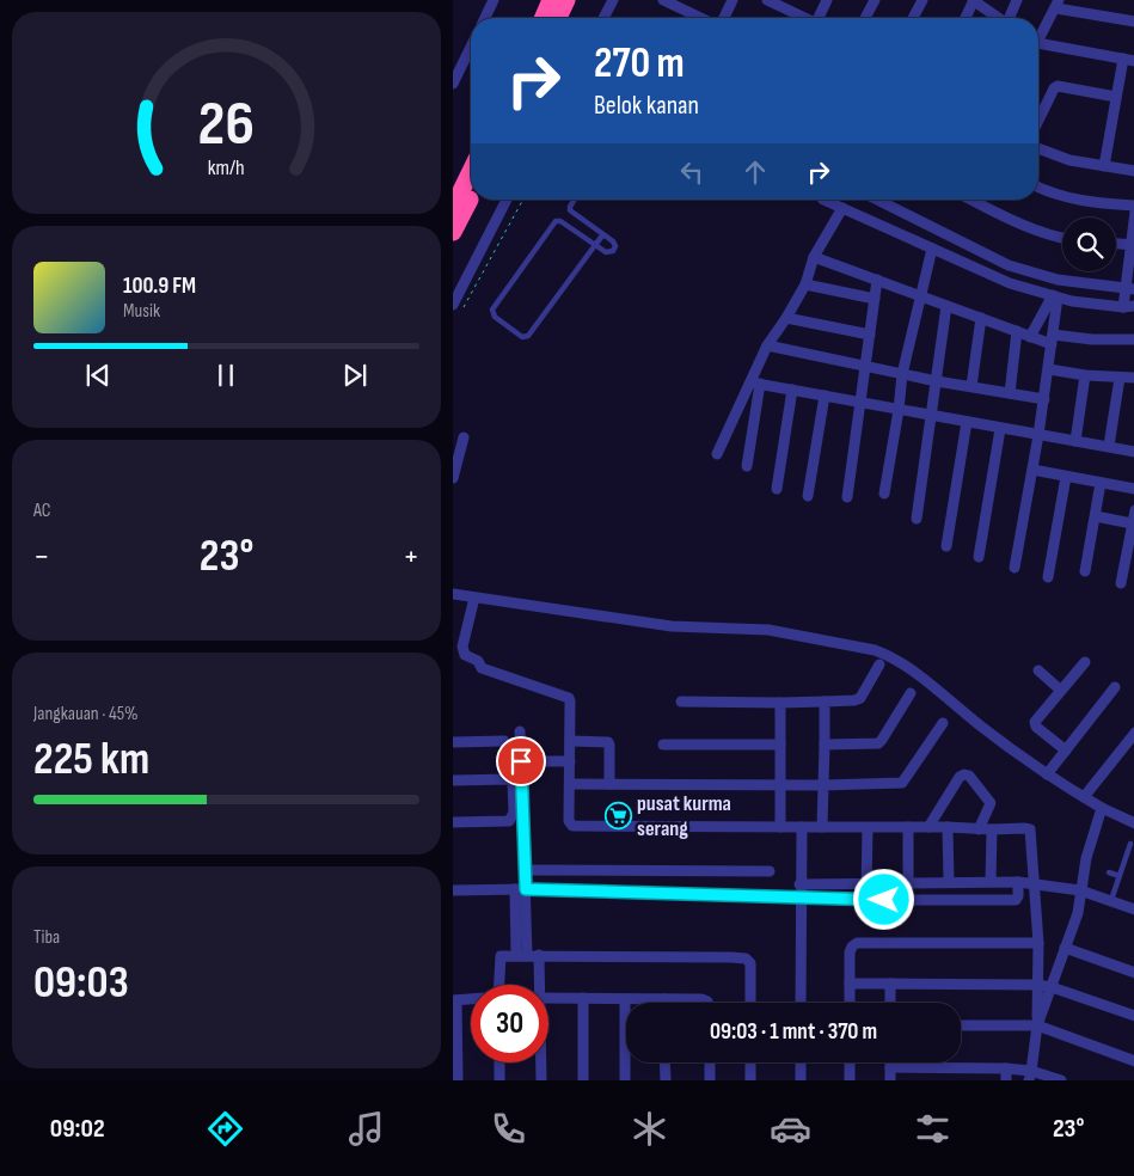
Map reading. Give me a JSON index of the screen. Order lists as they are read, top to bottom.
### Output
{
  "places": {
    "supermarket": ["pusat kurma serang"]
  },
  "page": {
    "turn": ["270 m", "Belok kanan"],
    "song": ["100.9 FM", "Musik"],
    "tile": [
      "AC",
      ["Jangkauan · 45%", "225 km"],
      ["Tiba", "09:03"]
    ],
    "heat": ["−", "23°", "+"],
    "limit": "30",
    "trip": "09:03 · 1 mnt · 370 m",
    "tabs": ["09:02", "23°"],
    "gauge": ["26", "km/h"]
  }
}
